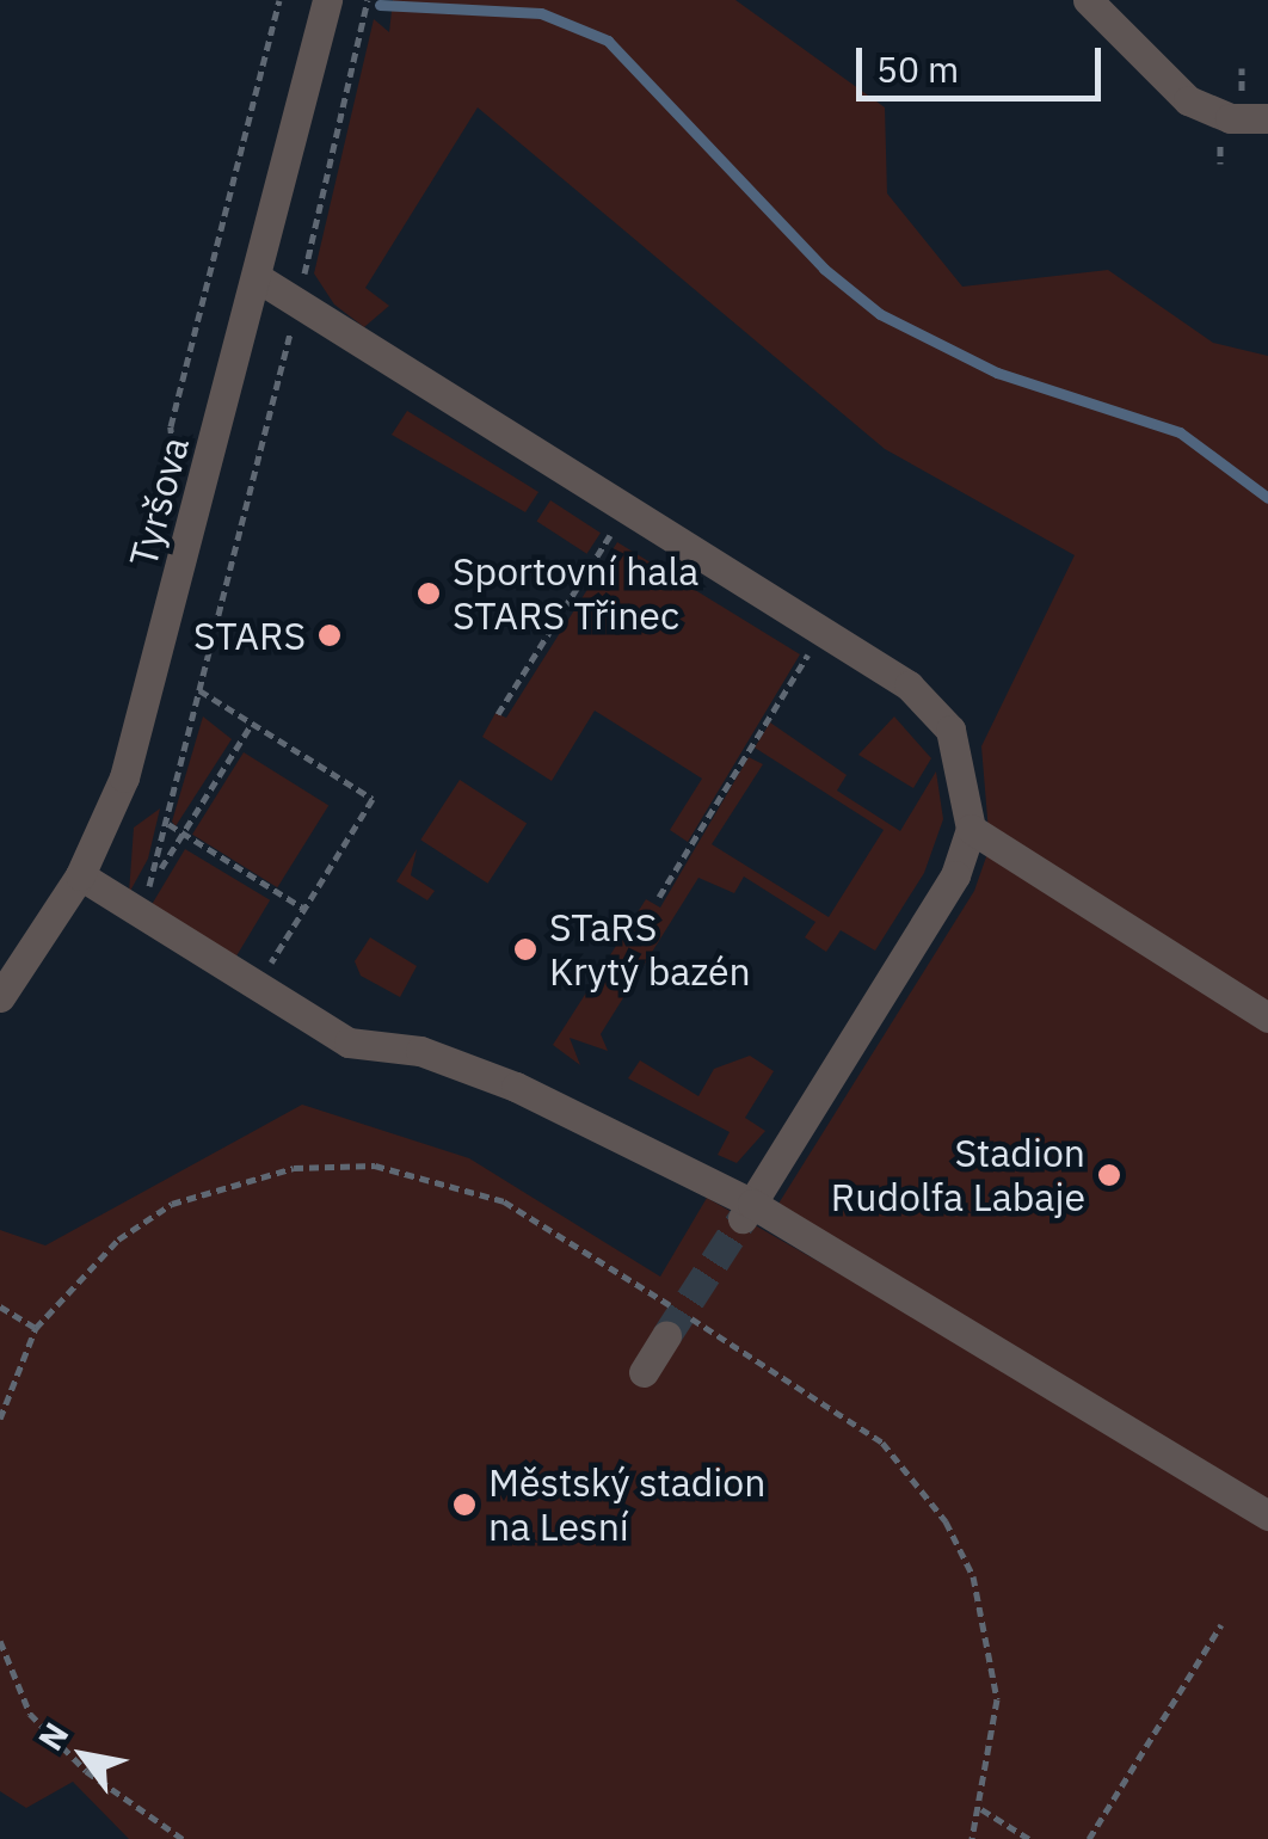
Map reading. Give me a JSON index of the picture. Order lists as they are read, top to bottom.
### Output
{
  "streets": {
    "street": ["Tyršova"]
  },
  "places": [
    "Sportovní hala STARS Třinec",
    "STARS",
    "STaRS Krytý bazén",
    "Stadion Rudolfa Labaje",
    "Městský stadion na Lesní"
  ],
  "scale_bar": "50 m",
  "north": "top left"
}
